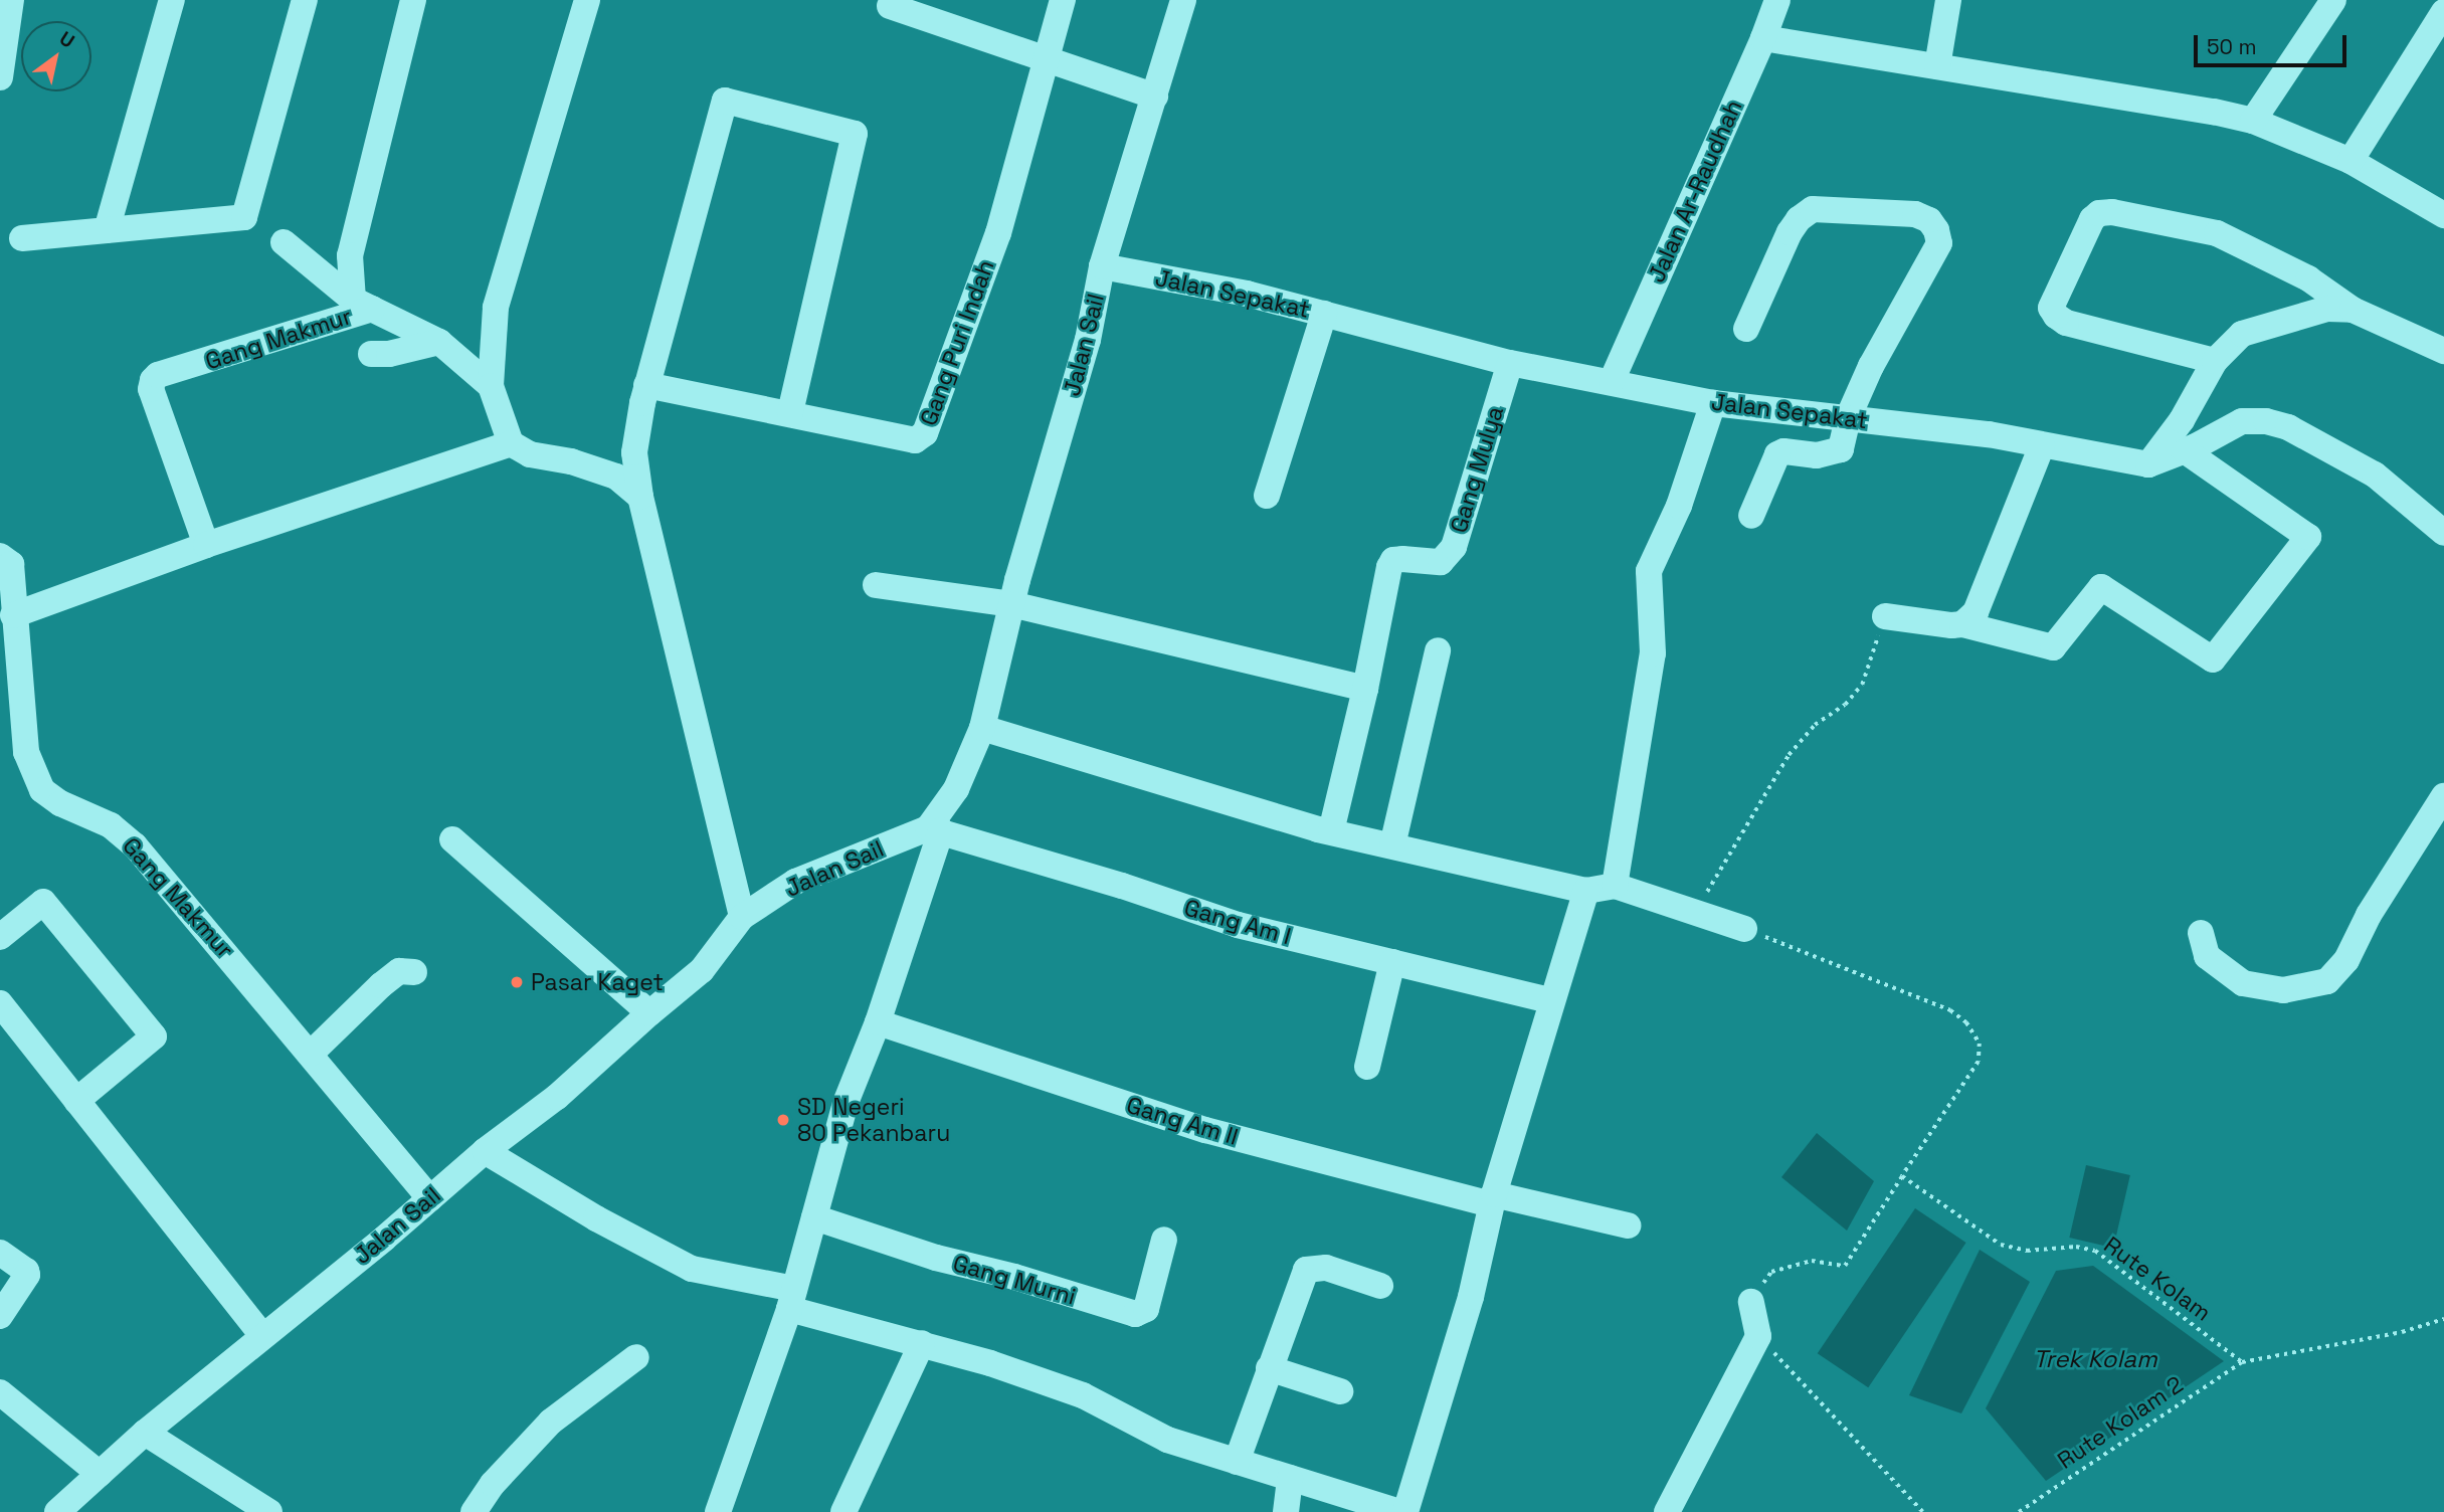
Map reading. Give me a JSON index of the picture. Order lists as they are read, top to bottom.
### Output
{
  "streets": {
    "street": [
      "Jalan Ar-Raudhah",
      "Jalan Sepakat",
      "Gang Makmur",
      "Gang Puri Indah",
      "Jalan Sail",
      "Gang Mulya",
      "Gang Am I",
      "Gang Am II",
      "Gang Murni"
    ],
    "path": ["Rute Kolam", "Rute Kolam 2"]
  },
  "crossings": [
    ["Jalan Ar-Raudhah", "Jalan Sepakat"],
    ["Jalan Sepakat", "Jalan Sail"],
    ["Jalan Sepakat", "Gang Mulya"],
    ["Gang Makmur", "Jalan Sail"],
    ["Jalan Sail", "Gang Am I"],
    ["Rute Kolam", "Rute Kolam 2"]
  ],
  "water": ["Trek Kolam"],
  "places": ["Pasar Kaget", "SD Negeri 80 Pekanbaru"],
  "scale_bar": "50 m",
  "north": "top right"
}
